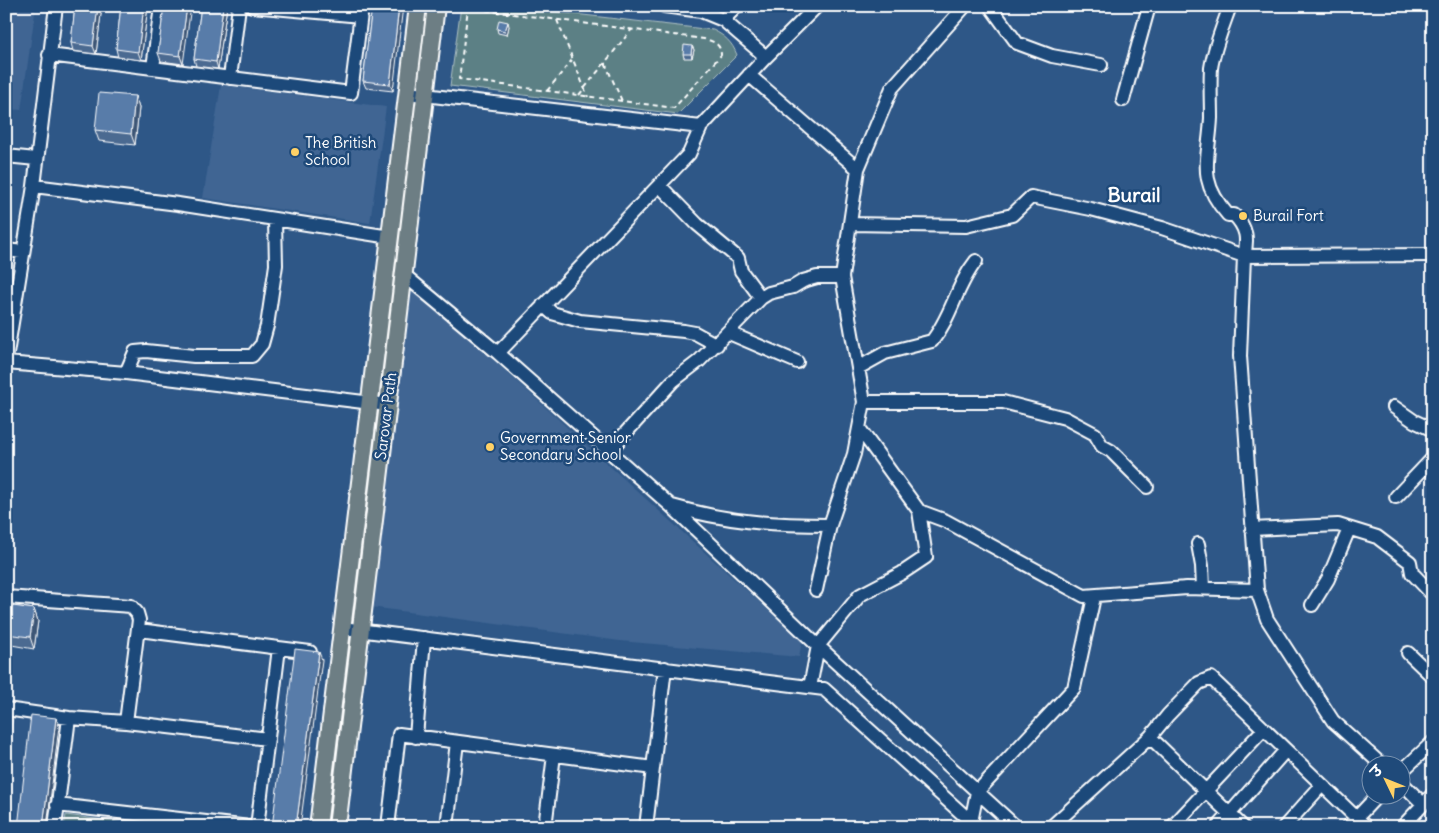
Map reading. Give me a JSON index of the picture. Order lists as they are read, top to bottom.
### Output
{
  "streets": {
    "main road": ["Sarovar Path"]
  },
  "districts": ["Burail"],
  "places": ["The British School", "Burail Fort", "Government Senior Secondary School"],
  "north": "top left"
}
